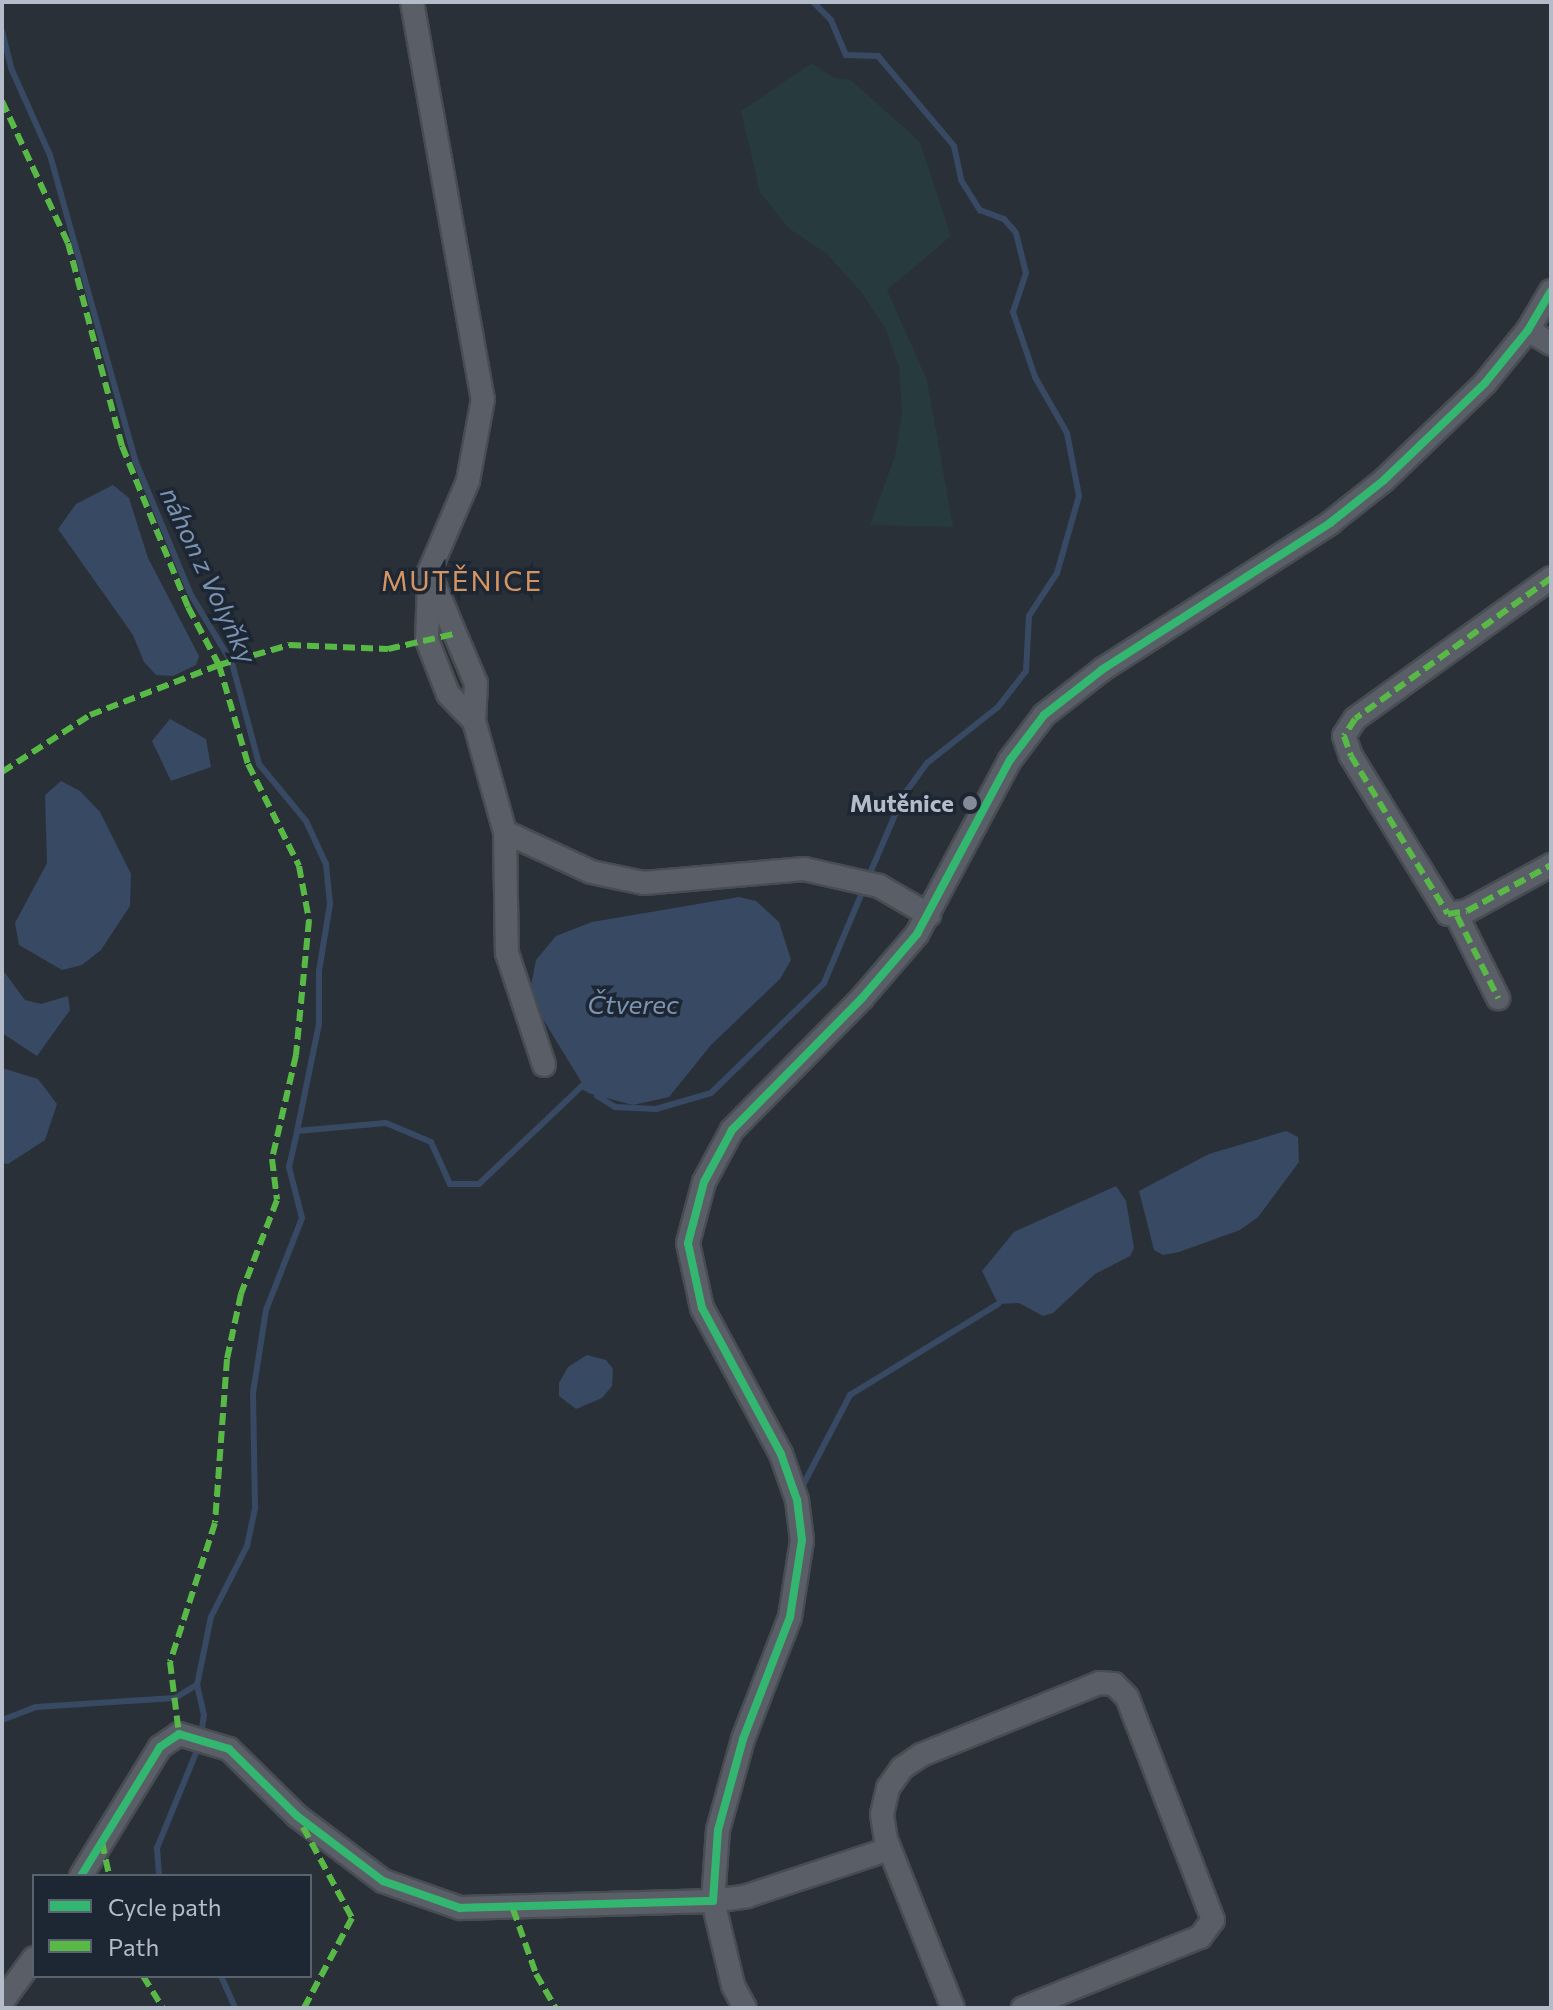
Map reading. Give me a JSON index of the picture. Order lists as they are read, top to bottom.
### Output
{
  "districts": ["MUTĚNICE"],
  "water": ["náhon z Volyňky", "Čtverec"],
  "places": ["Mutěnice"],
  "legend": ["Cycle path", "Path"]
}
